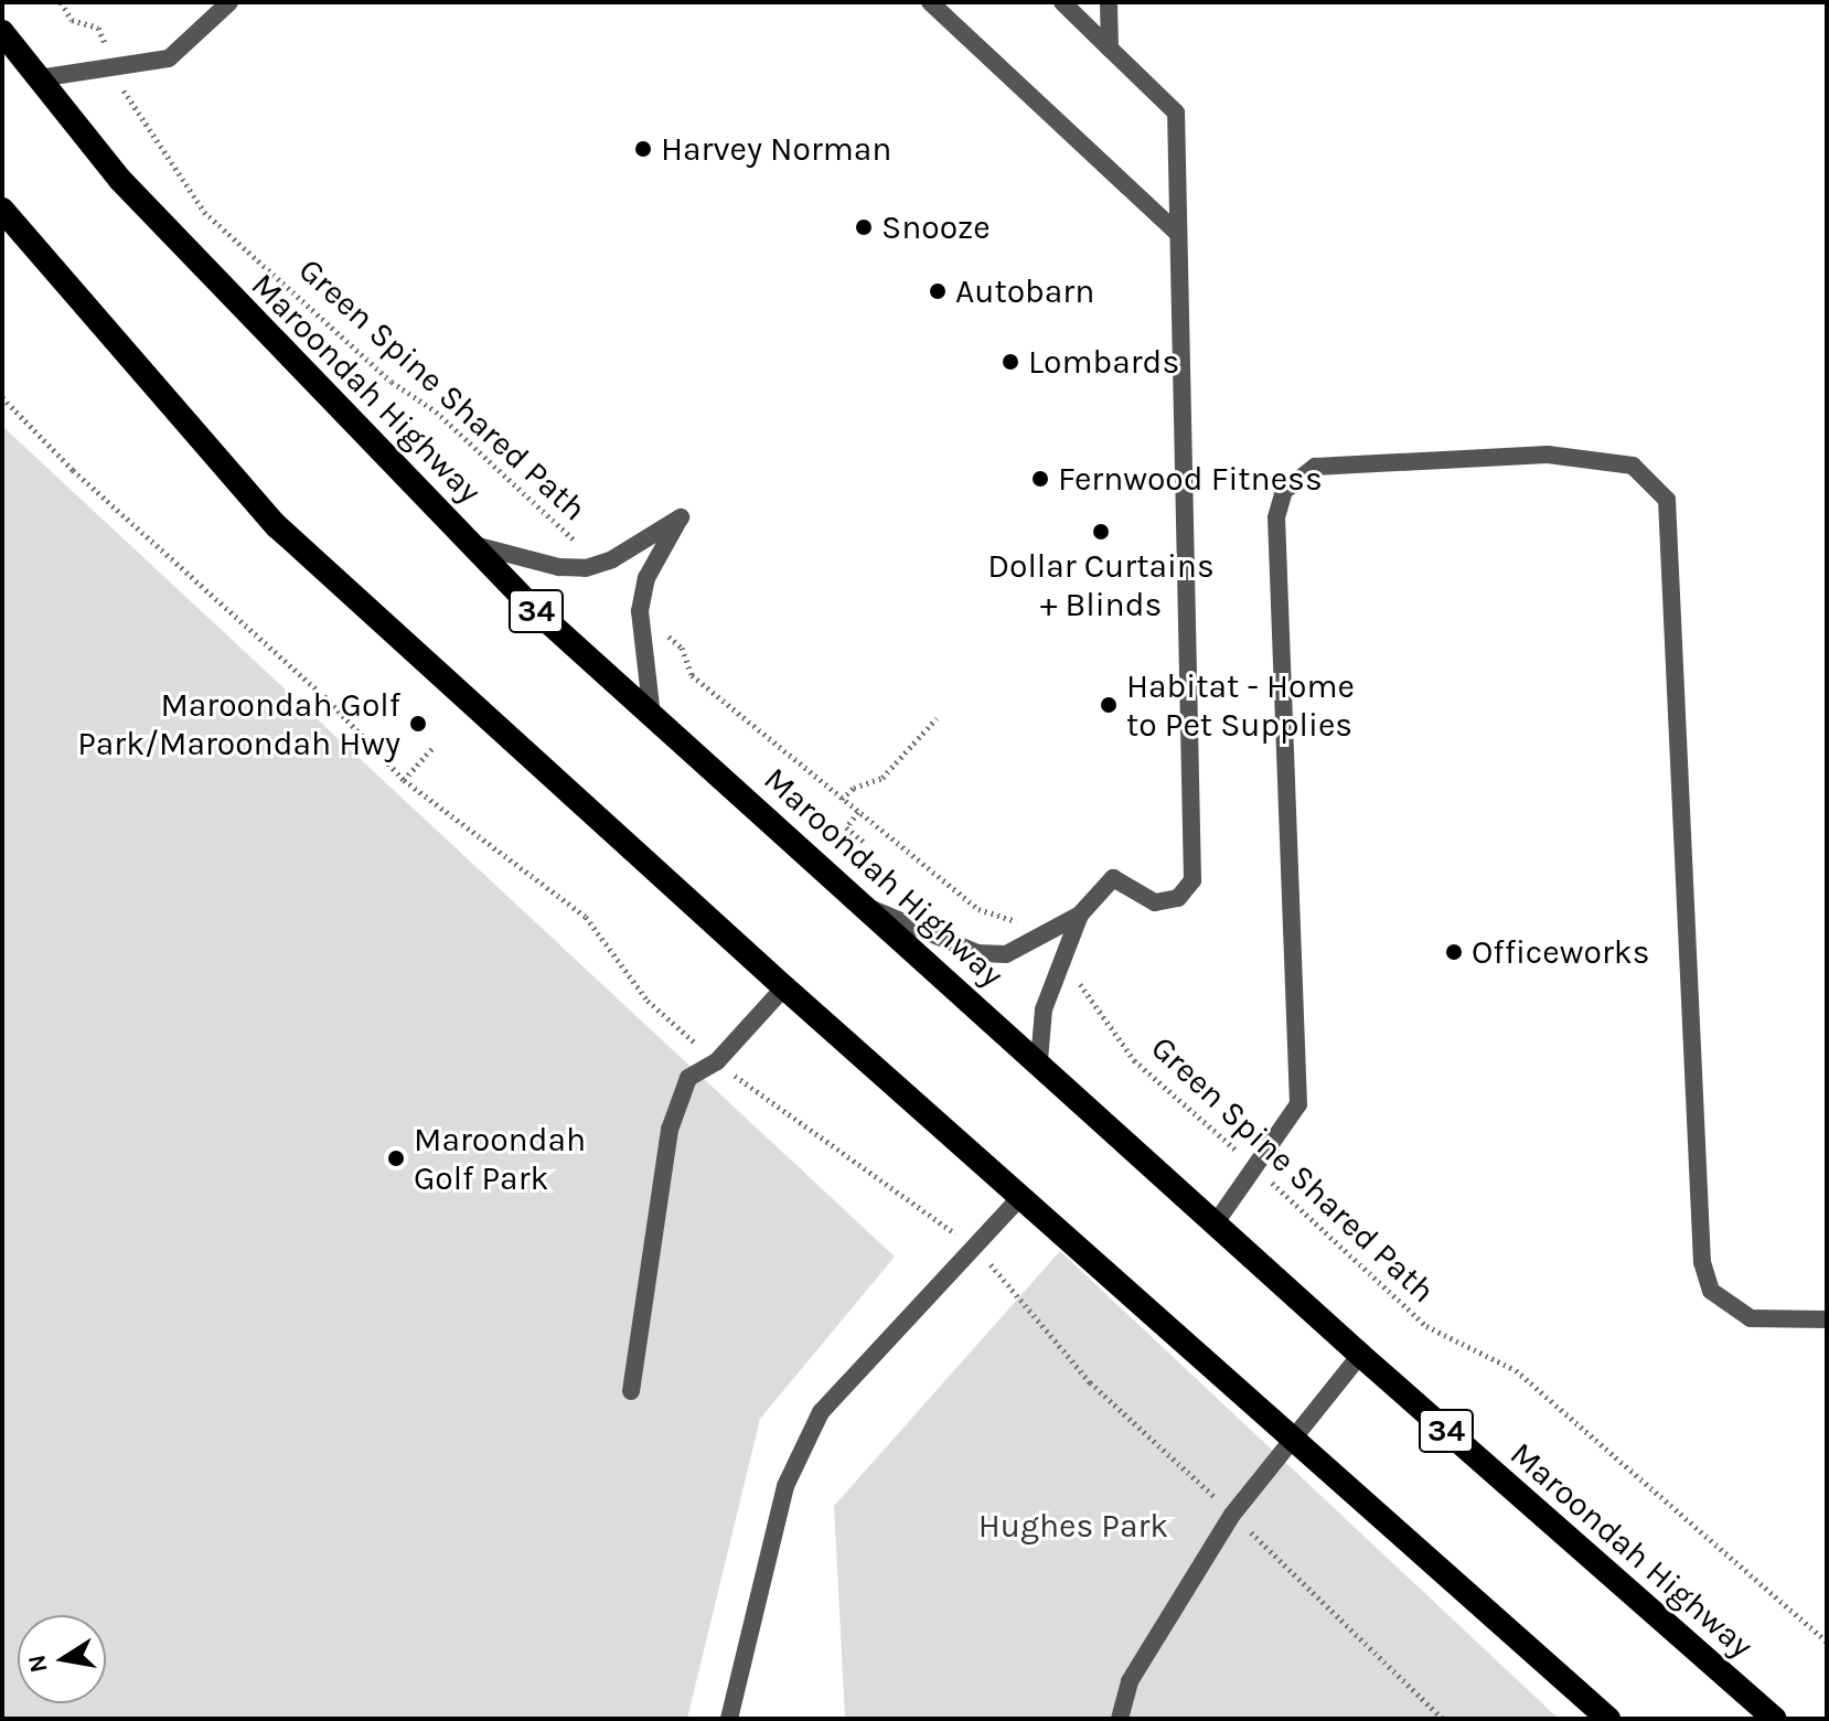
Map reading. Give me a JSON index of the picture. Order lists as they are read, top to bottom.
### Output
{
  "streets": {
    "highway": ["Maroondah Highway", "34"],
    "path": ["Green Spine Shared Path"]
  },
  "parks": ["Hughes Park"],
  "places": [
    "Harvey Norman",
    "Snooze",
    "Autobarn",
    "Lombards",
    "Fernwood Fitness",
    "Dollar Curtains + Blinds",
    "Habitat - Home to Pet Supplies",
    "Maroondah Golf Park/Maroondah Hwy",
    "Officeworks",
    "Maroondah Golf Park"
  ],
  "north": "left"
}
